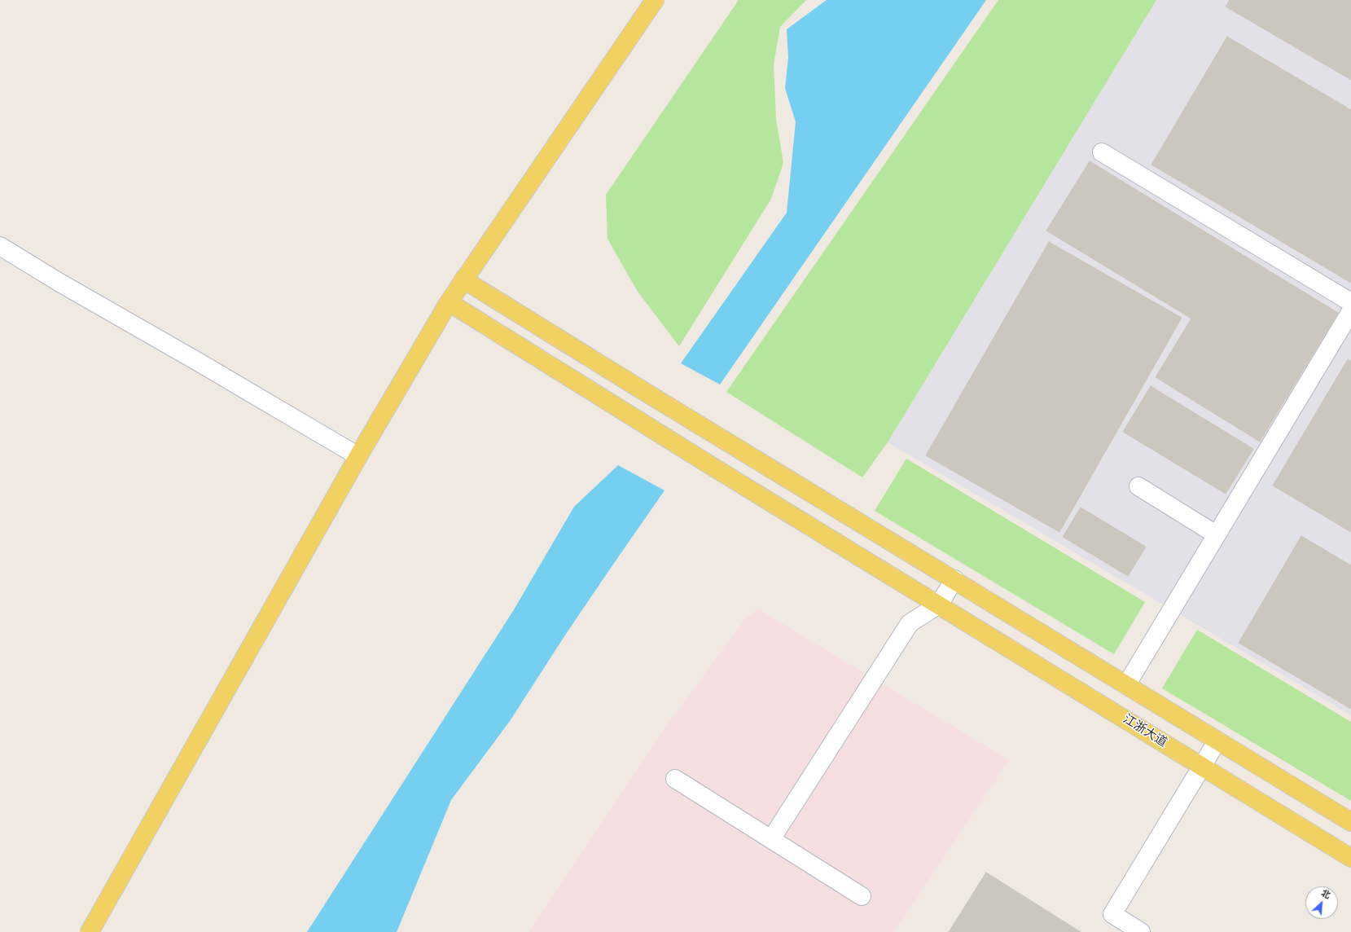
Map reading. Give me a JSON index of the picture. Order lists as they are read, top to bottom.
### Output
{
  "streets": {
    "main road": ["江浙大道"]
  },
  "north": "top right"
}
